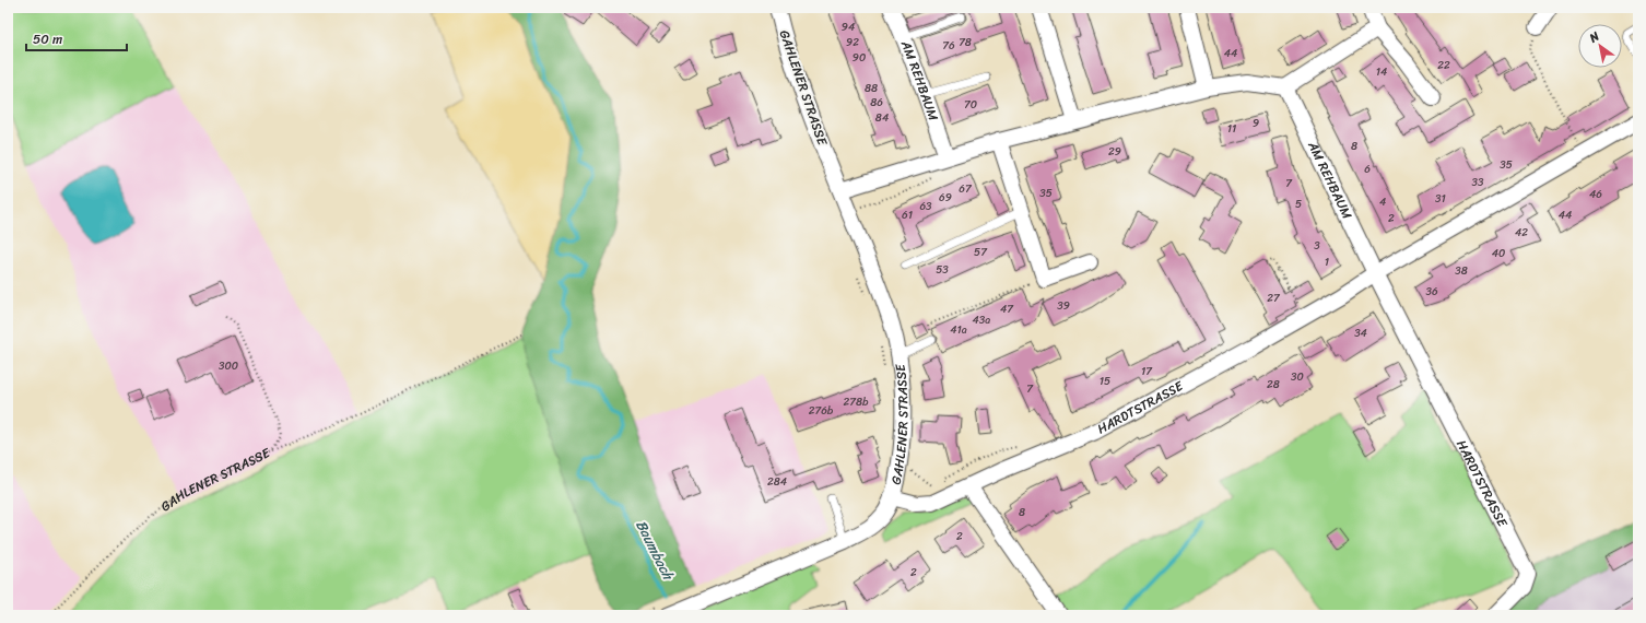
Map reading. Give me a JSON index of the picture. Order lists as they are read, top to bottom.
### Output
{
  "streets": {
    "street": ["AM REHBAUM", "GAHLENER STRASSE", "HARDTSTRASSE"]
  },
  "crossings": [
    ["AM REHBAUM", "HARDTSTRASSE"],
    ["GAHLENER STRASSE", "HARDTSTRASSE"]
  ],
  "water": ["Baumbach"],
  "house_numbers": [
    "94",
    "92",
    "78",
    "76",
    "44",
    "90",
    "22",
    "14",
    "88",
    "86",
    "70",
    "84",
    "9",
    "11",
    "8",
    "29",
    "35",
    "6",
    "33",
    "7",
    "67",
    "35",
    "46",
    "69",
    "31",
    "4",
    "5",
    "63",
    "61",
    "44",
    "2",
    "42",
    "3",
    "57",
    "40",
    "1",
    "53",
    "38",
    "36",
    "27",
    "39",
    "47",
    "43a",
    "41a",
    "34",
    "300",
    "17",
    "30",
    "15",
    "28",
    "7",
    "278b",
    "276b",
    "284",
    "8",
    "2",
    "2"
  ],
  "scale_bar": "50 m",
  "north": "top left"
}
